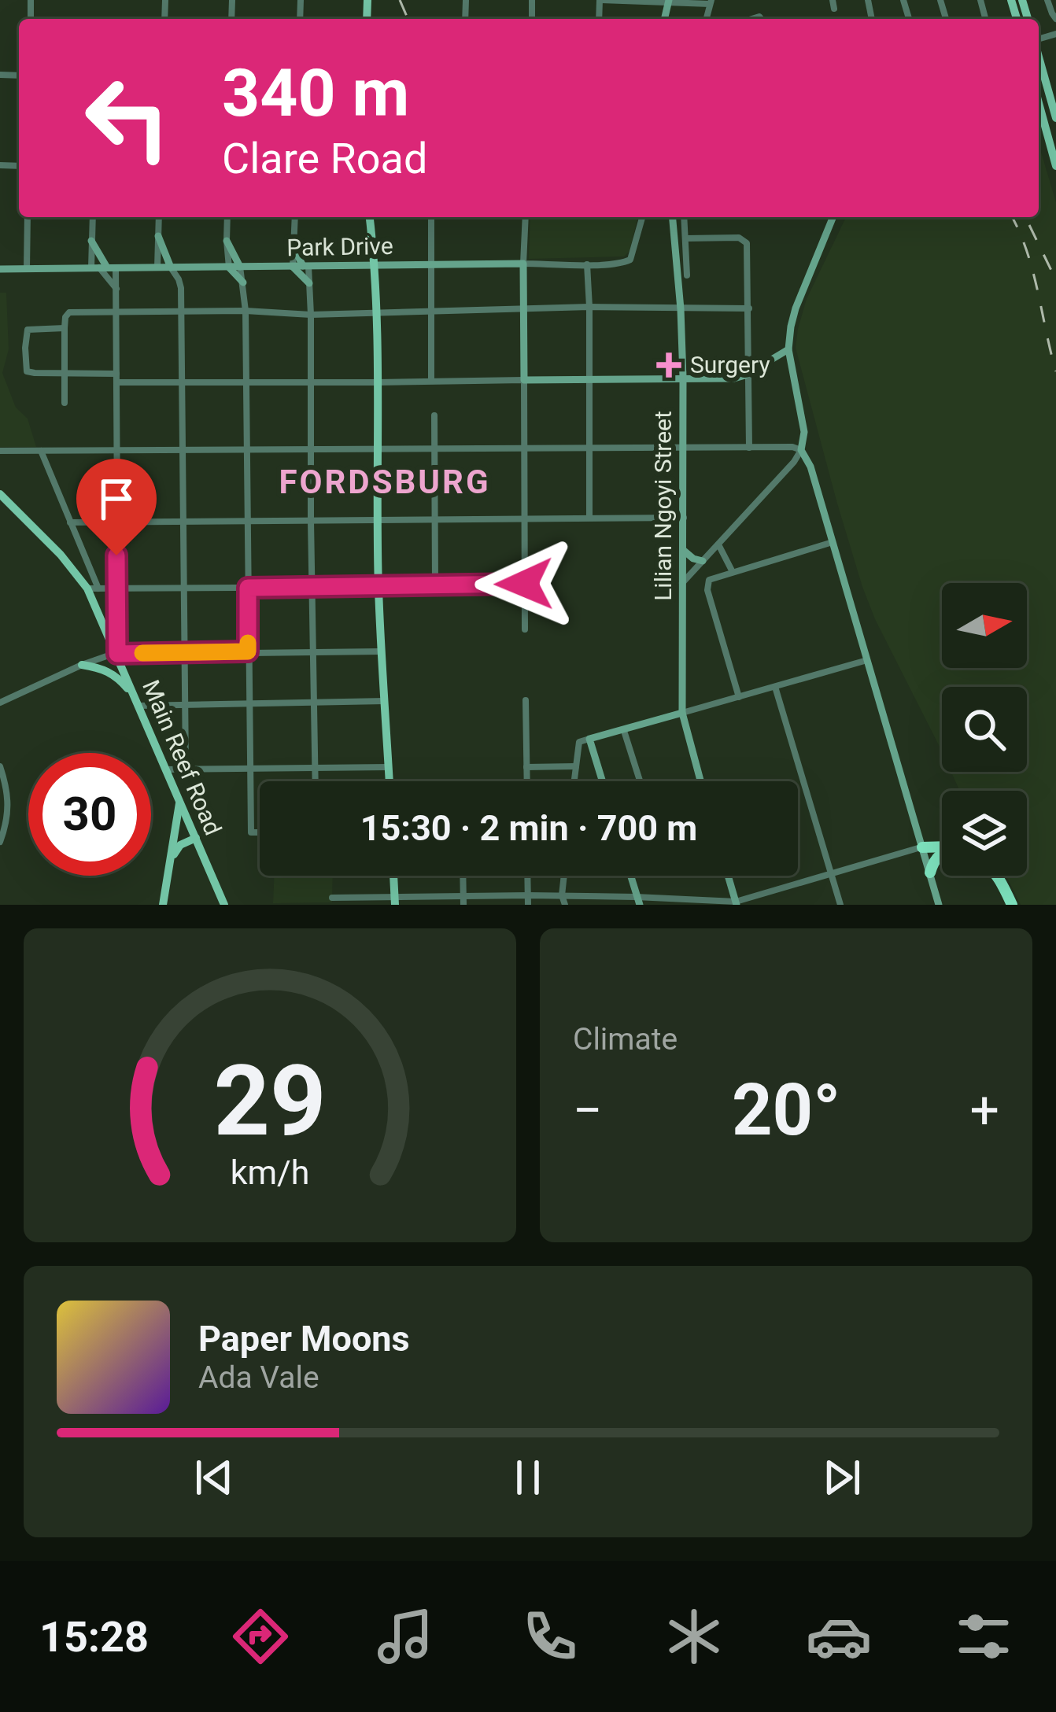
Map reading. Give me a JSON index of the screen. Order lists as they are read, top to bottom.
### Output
{
  "streets": {
    "main road": ["Main Reef Road"],
    "street": ["Park Drive", "Lilian Ngoyi Street"]
  },
  "districts": ["FORDSBURG"],
  "places": {
    "health": ["Surgery"]
  },
  "north": "right",
  "page": {
    "turn": ["340 m", "Clare Road"],
    "limit": "30",
    "trip": "15:30 · 2 min · 700 m",
    "tile": "Climate",
    "heat": ["−", "20°", "+"],
    "song": ["Paper Moons", "Ada Vale"],
    "tabs": "15:28",
    "gauge": ["29", "km/h"]
  }
}
